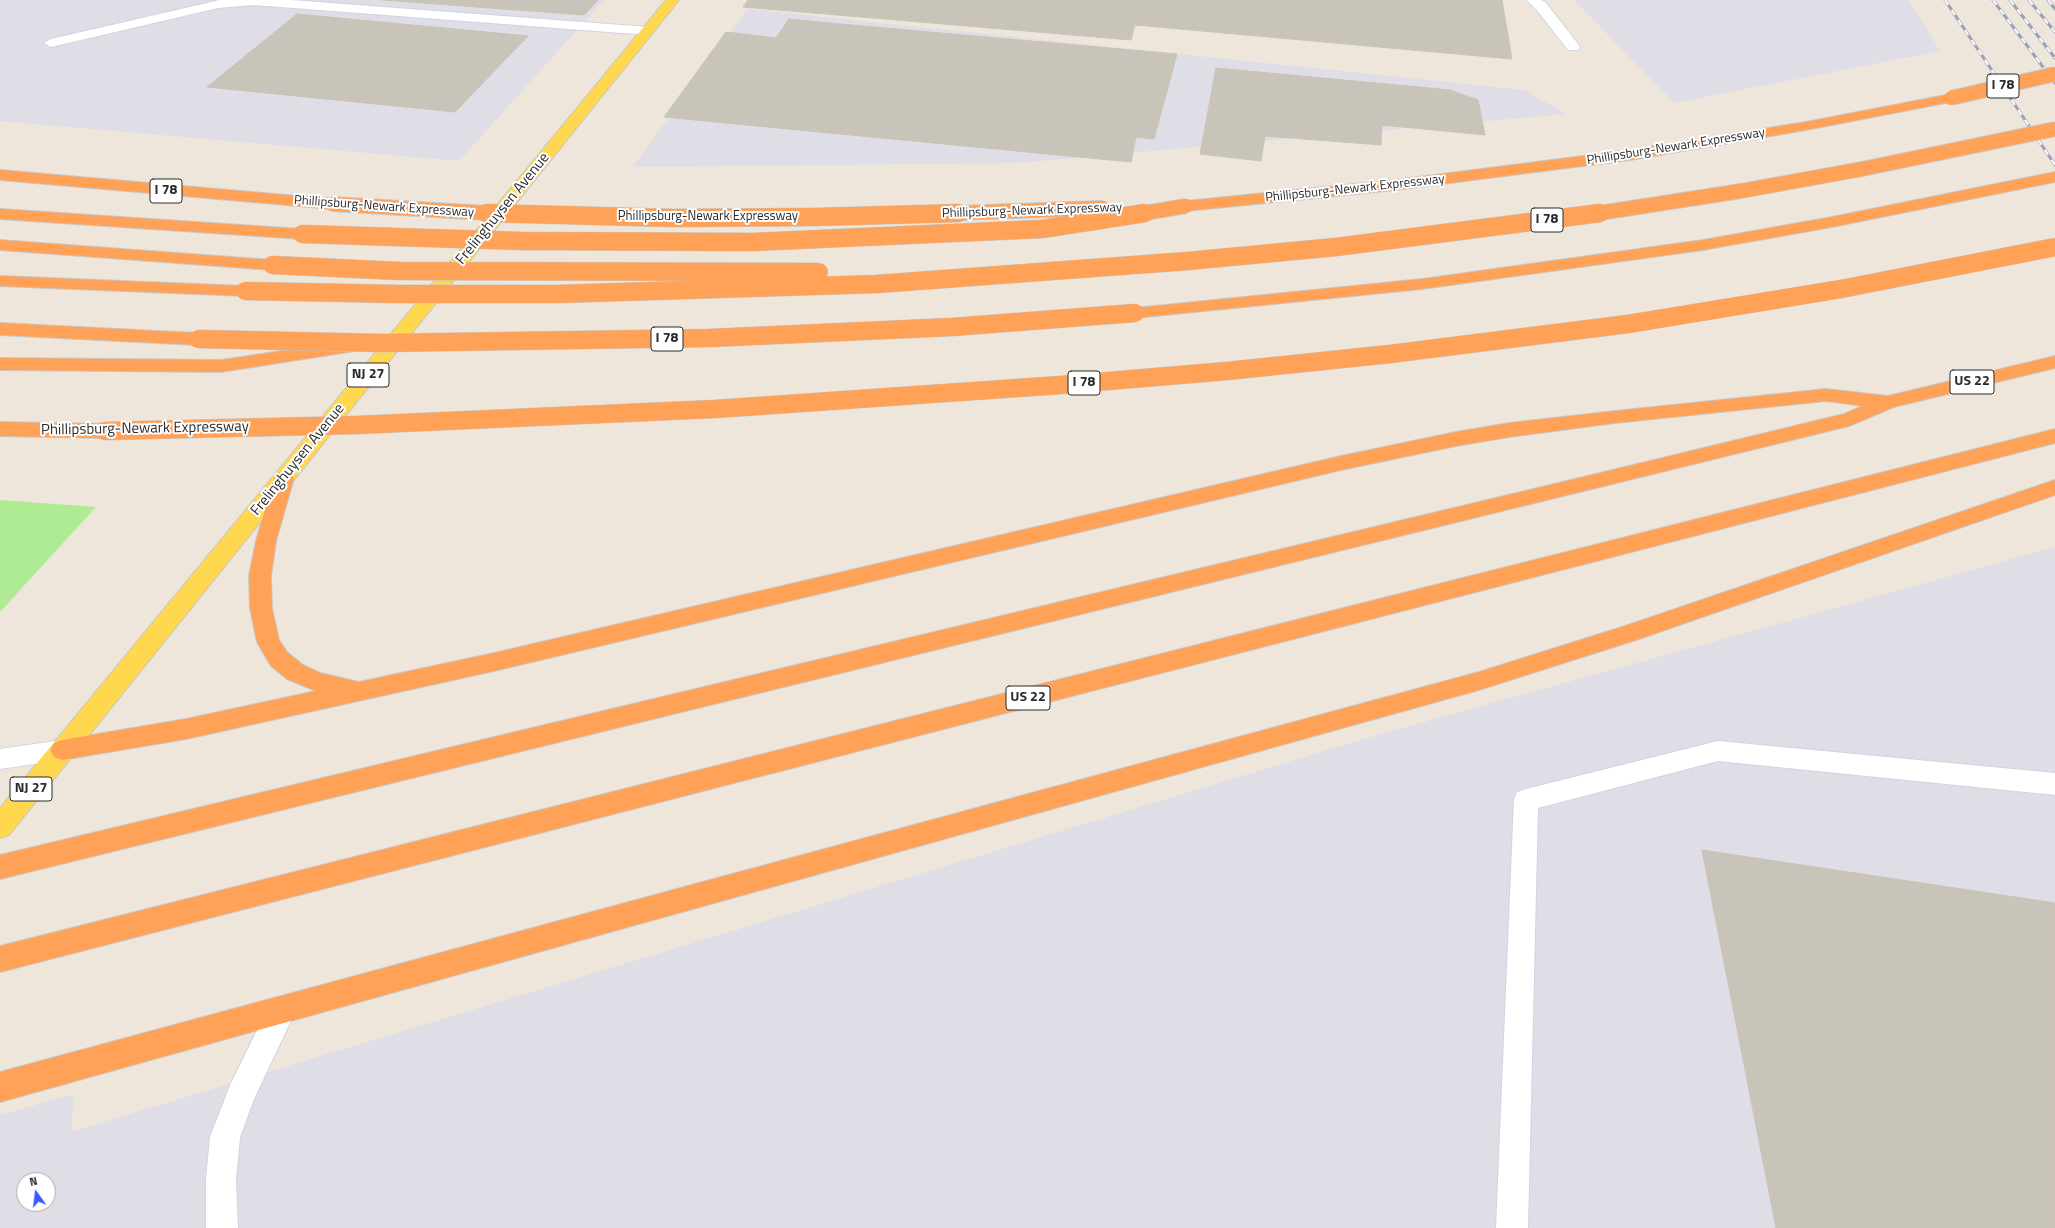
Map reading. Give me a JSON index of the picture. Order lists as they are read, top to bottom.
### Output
{
  "streets": {
    "highway": ["I 78", "Phillipsburg-Newark Expressway", "US 22"],
    "main road": ["Frelinghuysen Avenue", "NJ 27"]
  },
  "north": "top"
}
